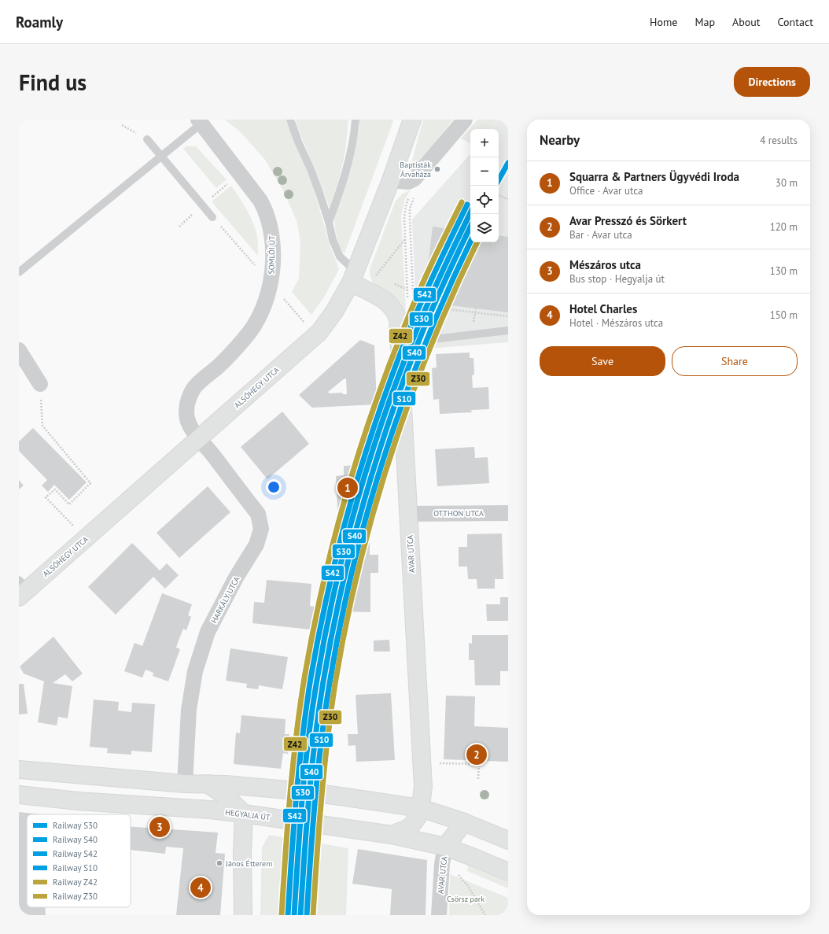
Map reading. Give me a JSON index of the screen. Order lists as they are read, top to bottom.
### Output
{
  "streets": {
    "street": [
      "SOMLÓI ÚT",
      "ALSÓHEGY UTCA",
      "OTTHON UTCA",
      "AVAR UTCA",
      "HARKÁLY UTCA",
      "HEGYALJA ÚT"
    ]
  },
  "crossings": [
    ["SOMLÓI ÚT", "ALSÓHEGY UTCA"],
    ["SOMLÓI ÚT", "HARKÁLY UTCA"],
    ["ALSÓHEGY UTCA", "AVAR UTCA"],
    ["ALSÓHEGY UTCA", "HARKÁLY UTCA"],
    ["OTTHON UTCA", "AVAR UTCA"],
    ["AVAR UTCA", "HEGYALJA ÚT"]
  ],
  "parks": ["Csörsz park"],
  "places": ["Baptisták Árvaháza", "János Étterem"],
  "lines": [
    "rail line S30",
    "rail line Z42",
    "rail line S42",
    "rail line S40",
    "rail line S10",
    "rail line Z30"
  ],
  "legend": [
    "Railway S30",
    "Railway S40",
    "Railway S42",
    "Railway S10",
    "Railway Z42",
    "Railway Z30"
  ],
  "page": {
    "header": "Roamly",
    "nav": [
      "Home",
      "Map",
      "About",
      "Contact"
    ],
    "buttons": [
      "Directions",
      ["Save", "Share"]
    ],
    "title": "Find us",
    "heading": ["Nearby", "4 results"],
    "map_buttons": ["+", "−"],
    "list": [
      {
        "mark": "1",
        "name": "Squarra & Partners Ügyvédi Iroda",
        "note": "Office · Avar utca",
        "value": "30 m"
      },
      {
        "mark": "2",
        "name": "Avar Presszó és Sörkert",
        "note": "Bar · Avar utca",
        "value": "120 m"
      },
      {
        "mark": "3",
        "name": "Mészáros utca",
        "note": "Bus stop · Hegyalja út",
        "value": "130 m"
      },
      {
        "mark": "4",
        "name": "Hotel Charles",
        "note": "Hotel · Mészáros utca",
        "value": "150 m"
      }
    ],
    "pins": [
      "1",
      "2",
      "3",
      "4"
    ]
  }
}
